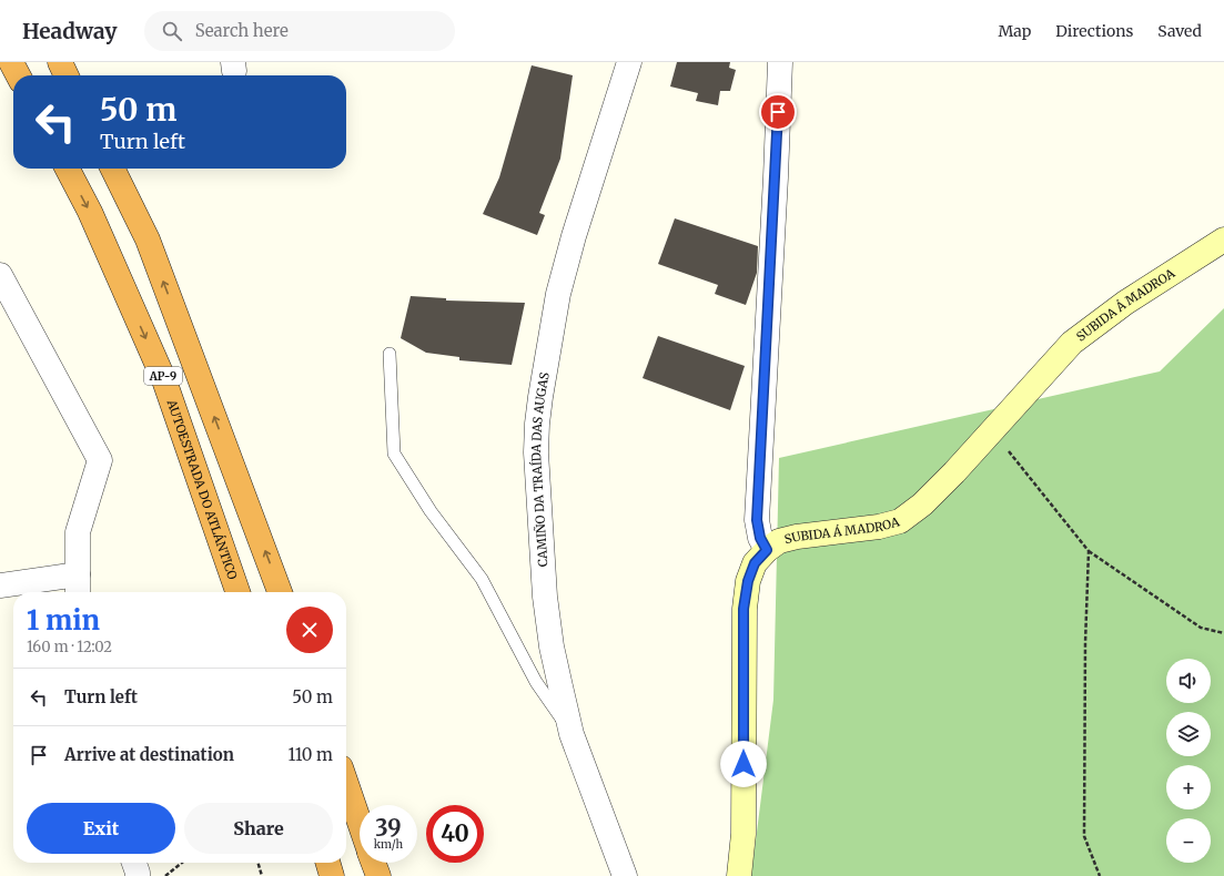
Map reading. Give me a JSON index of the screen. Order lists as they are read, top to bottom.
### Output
{
  "streets": {
    "highway": ["AP-9", "AUTOESTRADA DO ATLÁNTICO"],
    "street": ["SUBIDA Á MADROA", "CAMIÑO DA TRAÍDA DAS AUGAS"]
  },
  "page": {
    "header": "Headway",
    "search": "Search here",
    "nav": ["Map", "Directions", "Saved"],
    "turn": ["50 m", "Turn left"],
    "heading": ["1 min", "160 m · 12:02"],
    "map_buttons": ["+", "−"],
    "list": [
      {
        "name": "Turn left",
        "value": "50 m"
      },
      {
        "name": "Arrive at destination",
        "value": "110 m"
      }
    ],
    "buttons": ["Exit", "Share"],
    "speed": "39 km/h",
    "limit": "40"
  }
}
